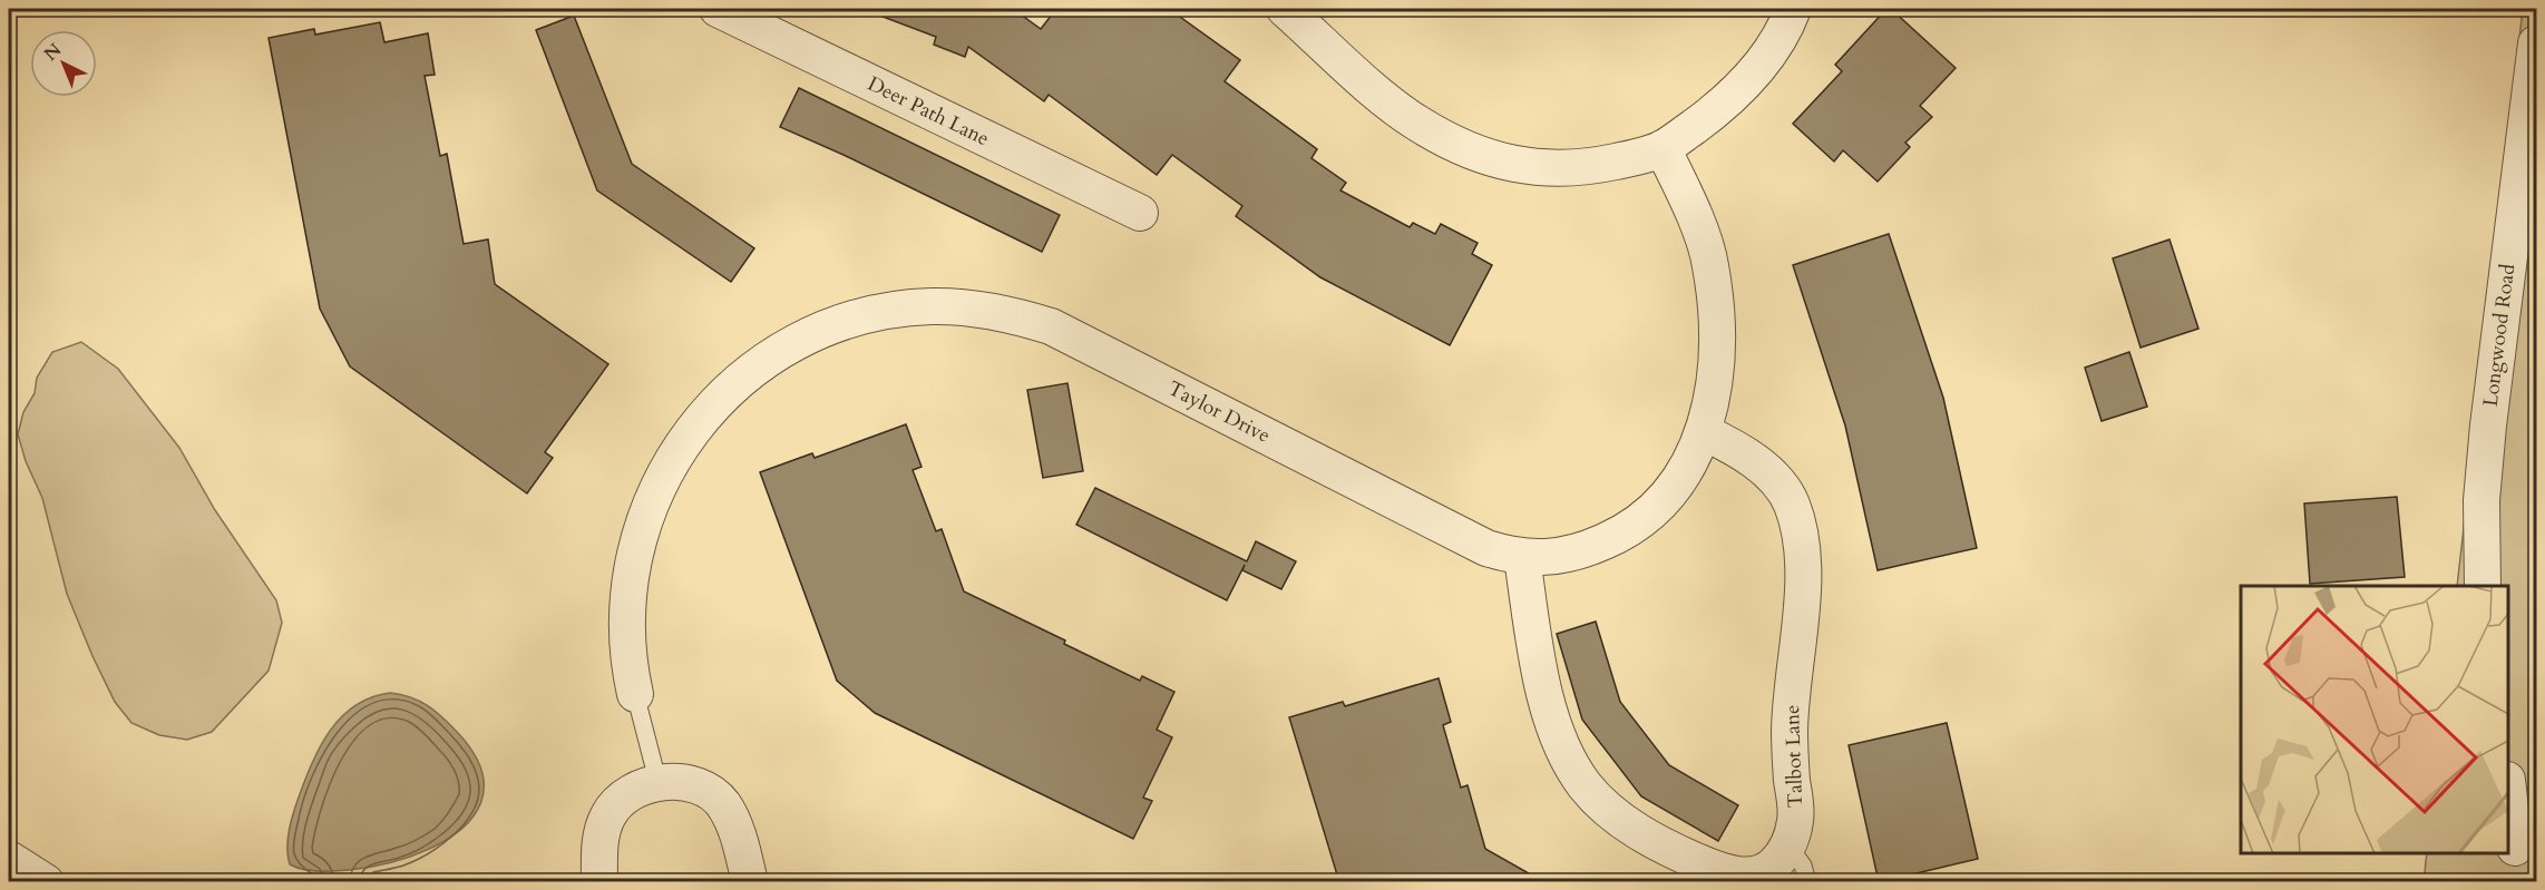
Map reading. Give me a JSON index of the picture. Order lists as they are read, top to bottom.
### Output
{
  "streets": {
    "street": [
      "Deer Path Lane",
      "Longwood Road",
      "Taylor Drive",
      "Talbot Lane"
    ]
  },
  "crossings": [
    ["Taylor Drive", "Talbot Lane"]
  ],
  "north": "top left"
}
